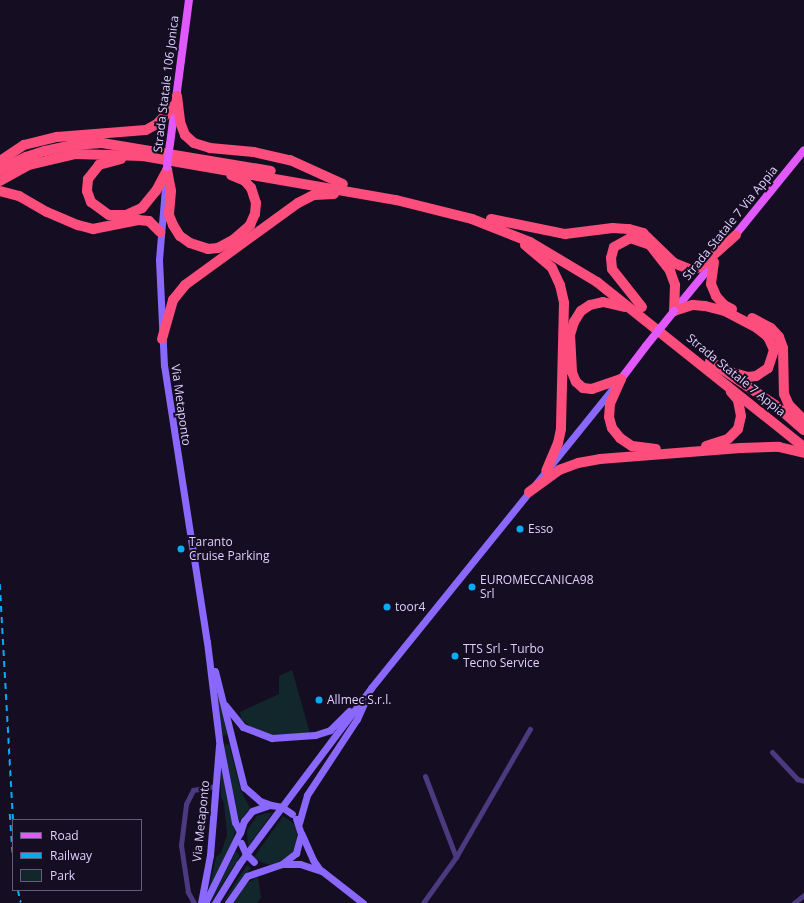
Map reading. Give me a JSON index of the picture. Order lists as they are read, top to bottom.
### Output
{
  "streets": {
    "highway": ["Strada Statale 7 Appia"],
    "main road": ["Strada Statale 106 Jonica", "Strada Statale 7 Via Appia", "Via Metaponto"]
  },
  "crossings": [
    ["Strada Statale 106 Jonica", "Via Metaponto"]
  ],
  "places": [
    "Esso",
    "Taranto Cruise Parking",
    "EUROMECCANICA98 Srl",
    "toor4",
    "TTS Srl - Turbo Tecno Service",
    "Allmec S.r.l."
  ],
  "legend": ["Road", "Railway", "Park"]
}
